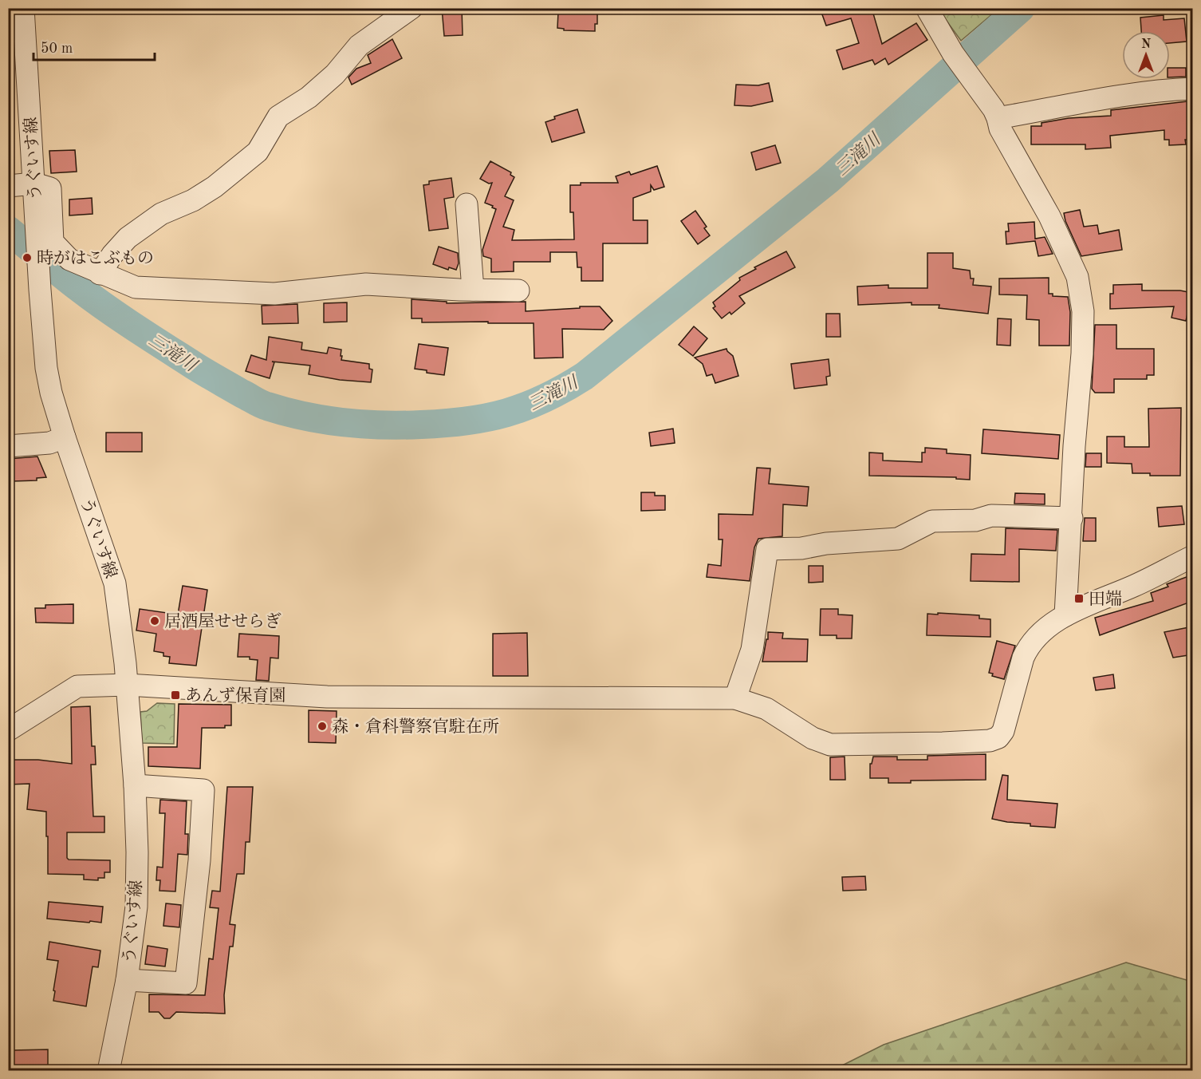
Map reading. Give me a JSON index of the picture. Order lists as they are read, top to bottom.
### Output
{
  "streets": {
    "street": ["うぐいす線"]
  },
  "water": ["三滝川"],
  "places": {
    "other": ["時がはこぶもの", "居酒屋せせらぎ", "森・倉科警察官駐在所"],
    "transit": ["田端", "あんず保育園"]
  },
  "scale_bar": "50 m",
  "north": "top"
}
